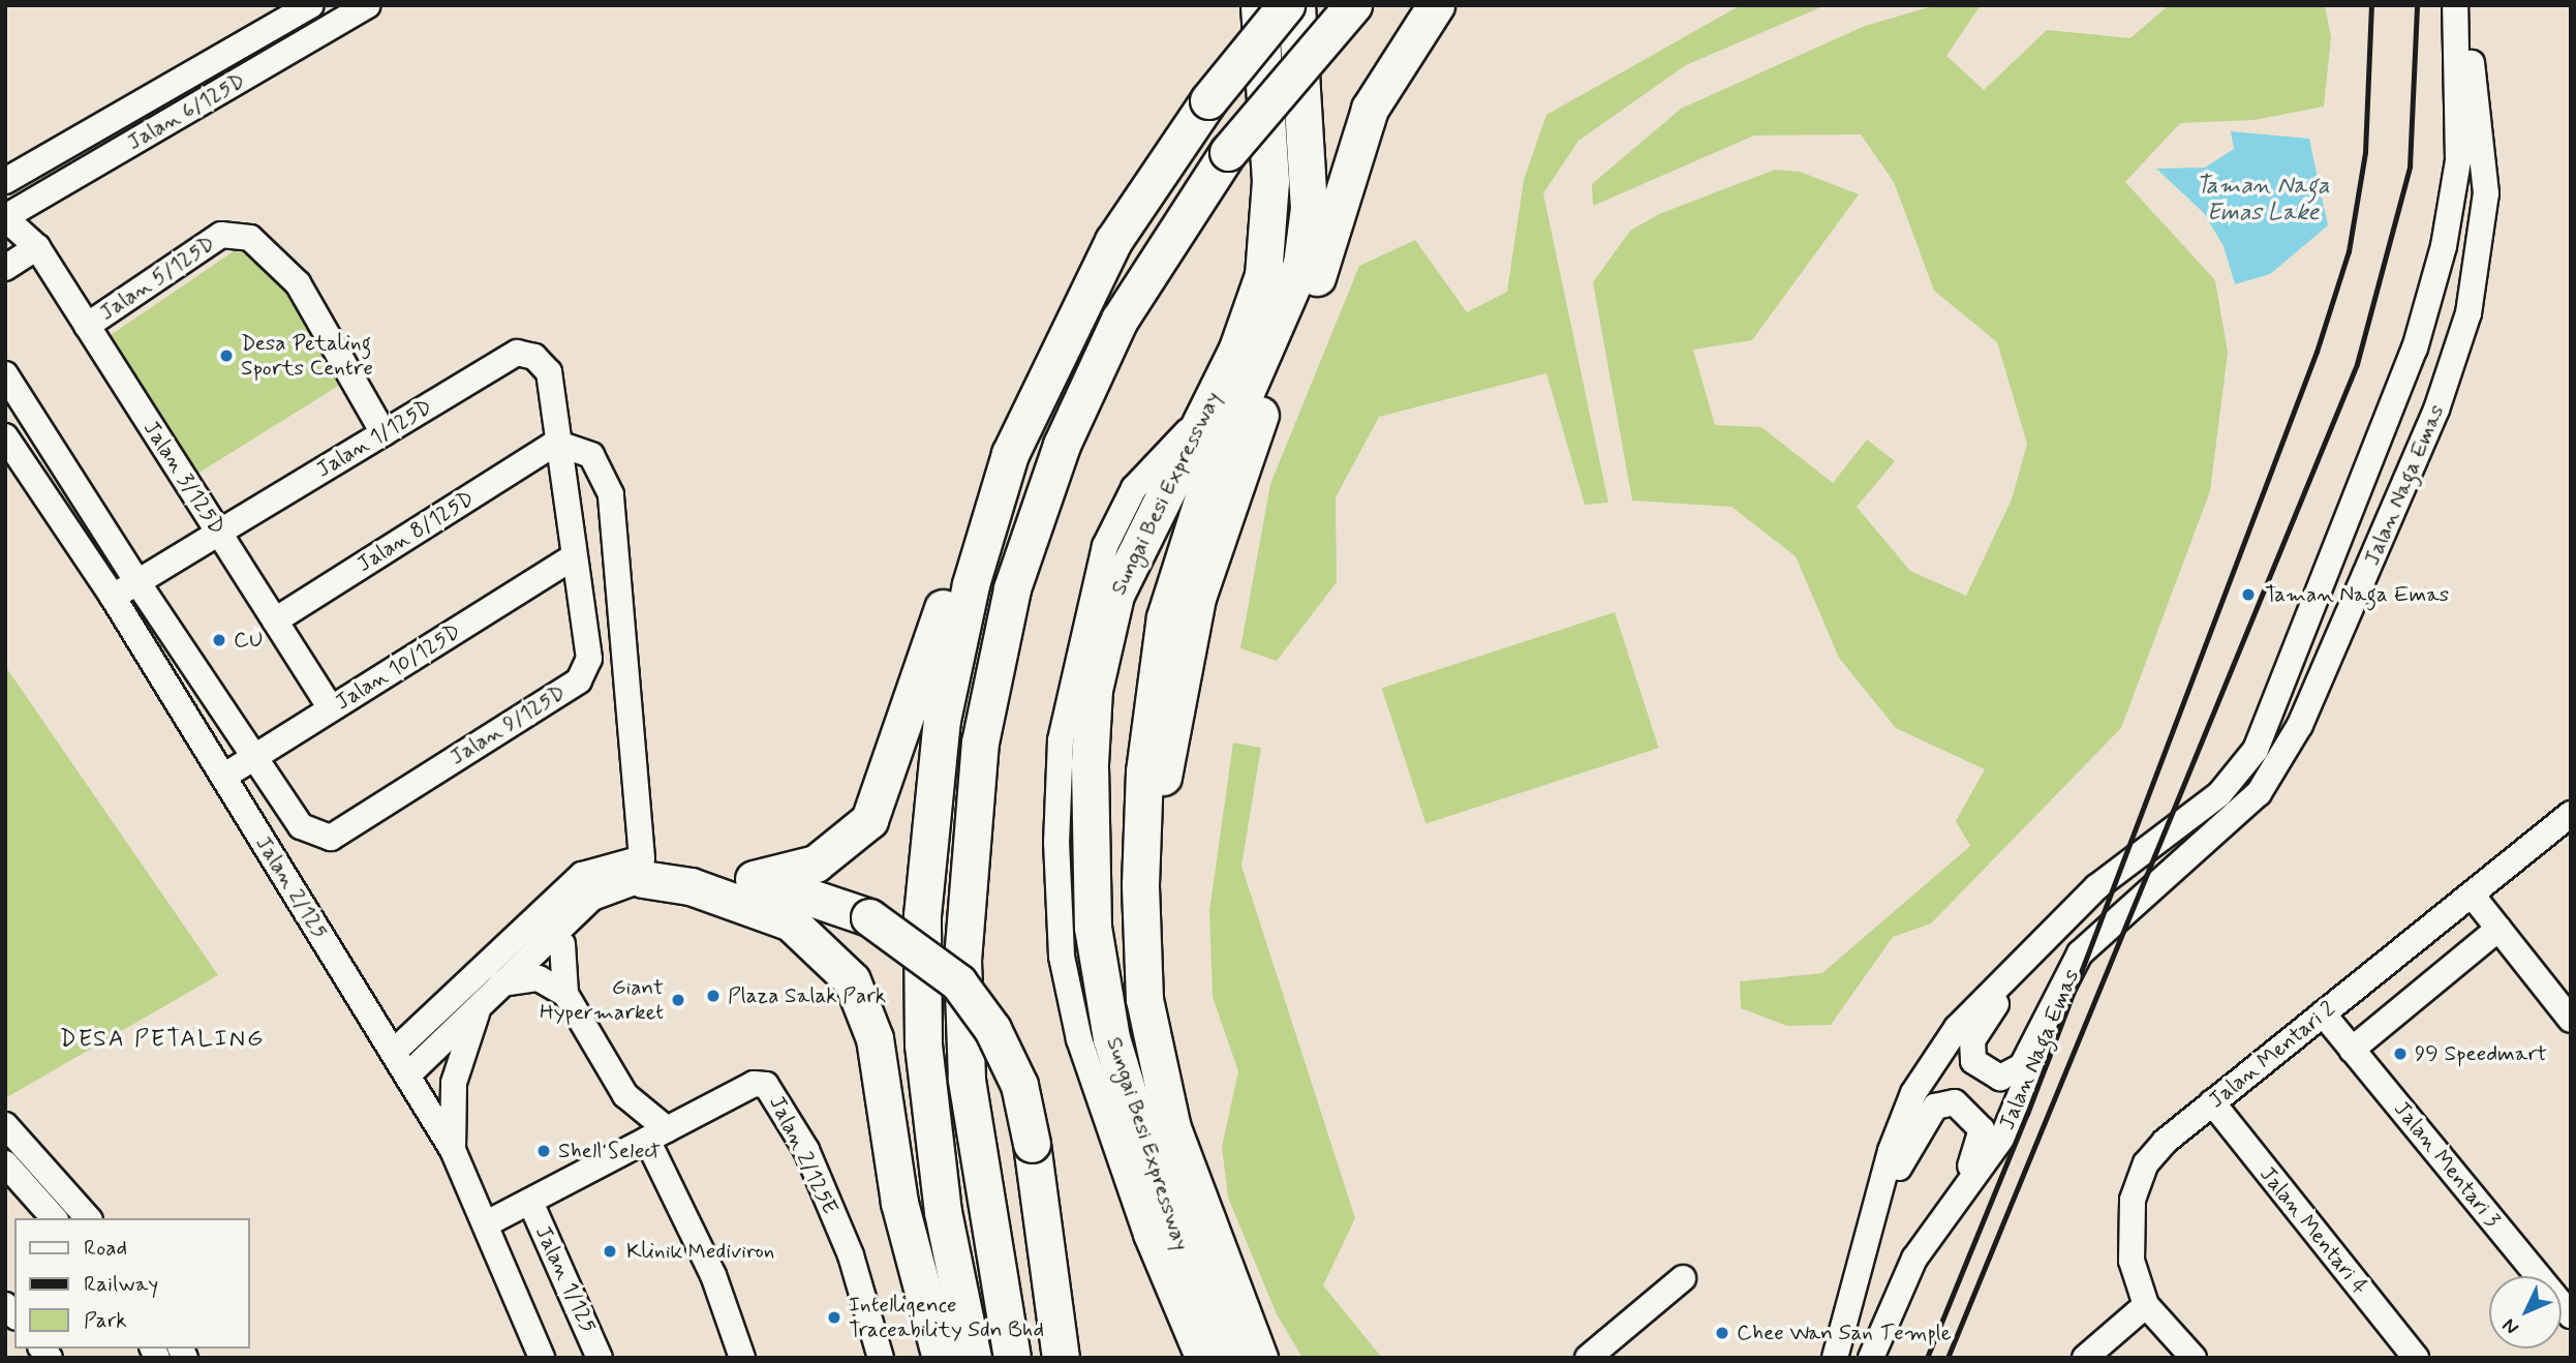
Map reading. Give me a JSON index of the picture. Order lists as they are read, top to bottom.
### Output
{
  "streets": {
    "highway": ["Sungai Besi Expressway"],
    "street": [
      "Jalan 6/125D",
      "Jalan 5/125D",
      "Jalan 1/125D",
      "Jalan 3/125D",
      "Jalan Naga Emas",
      "Jalan 8/125D",
      "Jalan 10/125D",
      "Jalan 9/125D",
      "Jalan 2/125",
      "Jalan Mentari 2",
      "Jalan 2/125E",
      "Jalan Mentari 3",
      "Jalan Mentari 4",
      "Jalan 1/125"
    ]
  },
  "crossings": [
    ["Jalan 6/125D", "Jalan 3/125D"],
    ["Jalan 5/125D", "Jalan 1/125D"],
    ["Jalan 5/125D", "Jalan 3/125D"],
    ["Jalan 1/125D", "Jalan 3/125D"],
    ["Jalan 1/125D", "Jalan 8/125D"],
    ["Jalan 1/125D", "Jalan 9/125D"],
    ["Jalan 1/125D", "Jalan 2/125"],
    ["Jalan 3/125D", "Jalan 8/125D"],
    ["Jalan 3/125D", "Jalan 10/125D"],
    ["Jalan 8/125D", "Jalan 9/125D"],
    ["Jalan 10/125D", "Jalan 9/125D"],
    ["Jalan 10/125D", "Jalan 2/125"],
    ["Jalan 2/125", "Jalan 2/125E"],
    ["Jalan Mentari 2", "Jalan Mentari 3"],
    ["Jalan Mentari 2", "Jalan Mentari 4"],
    ["Jalan 2/125E", "Jalan 1/125"]
  ],
  "districts": ["DESA PETALING"],
  "water": ["Taman Naga Emas Lake"],
  "places": [
    "Desa Petaling Sports Centre",
    "Taman Naga Emas",
    "CU",
    "Plaza Salak Park",
    "Giant Hypermarket",
    "99 Speedmart",
    "Shell Select",
    "Klinik Mediviron",
    "Intelligence Traceability Sdn Bhd",
    "Chee Wan San Temple"
  ],
  "legend": ["Road", "Railway", "Park"],
  "north": "bottom left"
}
